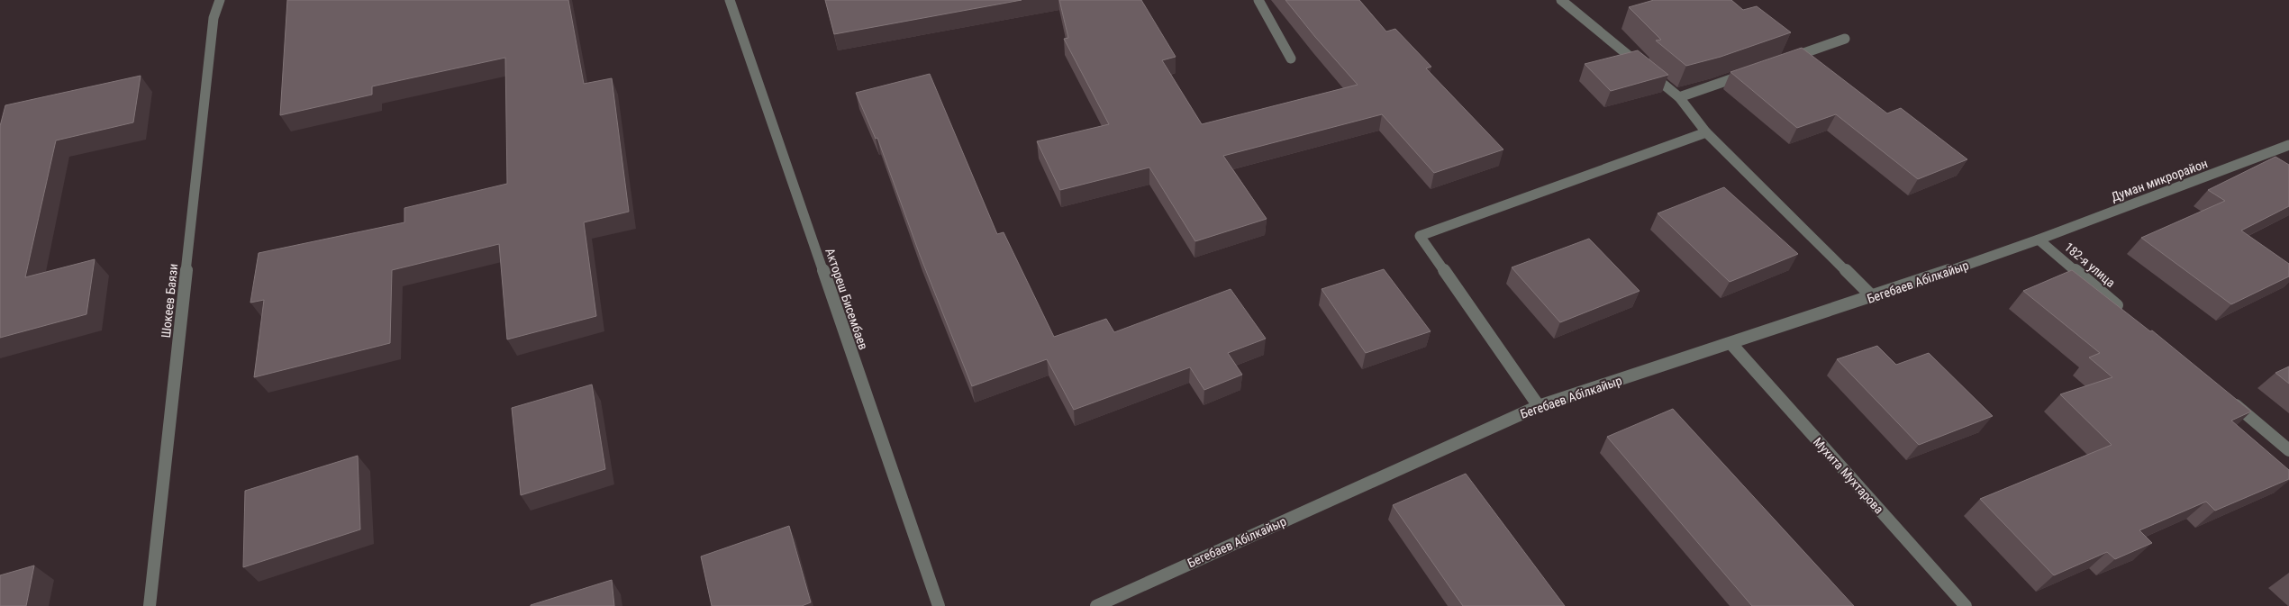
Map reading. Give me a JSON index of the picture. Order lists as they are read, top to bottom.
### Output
{
  "streets": {
    "street": [
      "Думан микрорайон",
      "182-я улица",
      "Бегебаев Абілкайыр",
      "Актореш Бисембаев",
      "Шокеев Баязи",
      "Мухита Мухтарова"
    ]
  },
  "crossings": [
    ["Думан микрорайон", "182-я улица"],
    ["Думан микрорайон", "Бегебаев Абілкайыр"],
    ["182-я улица", "Бегебаев Абілкайыр"],
    ["Бегебаев Абілкайыр", "Мухита Мухтарова"]
  ]
}
